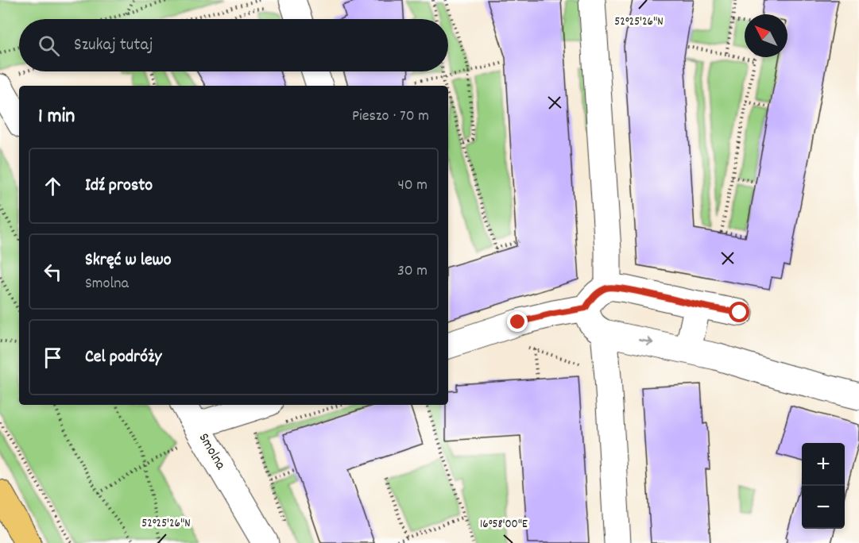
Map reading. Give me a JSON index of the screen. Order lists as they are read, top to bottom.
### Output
{
  "streets": {
    "street": ["Smolna"]
  },
  "north": "top left",
  "page": {
    "search": "Szukaj tutaj",
    "heading": ["1 min", "Pieszo · 70 m"],
    "list": [
      ["Idź prosto", "40 m"],
      ["Skręć w lewo", "Smolna", "30 m"],
      "Cel podróży"
    ],
    "map_buttons": ["+", "−"]
  },
  "coordinates": ["52°25'26\"N", "16°58'00\"E"]
}
